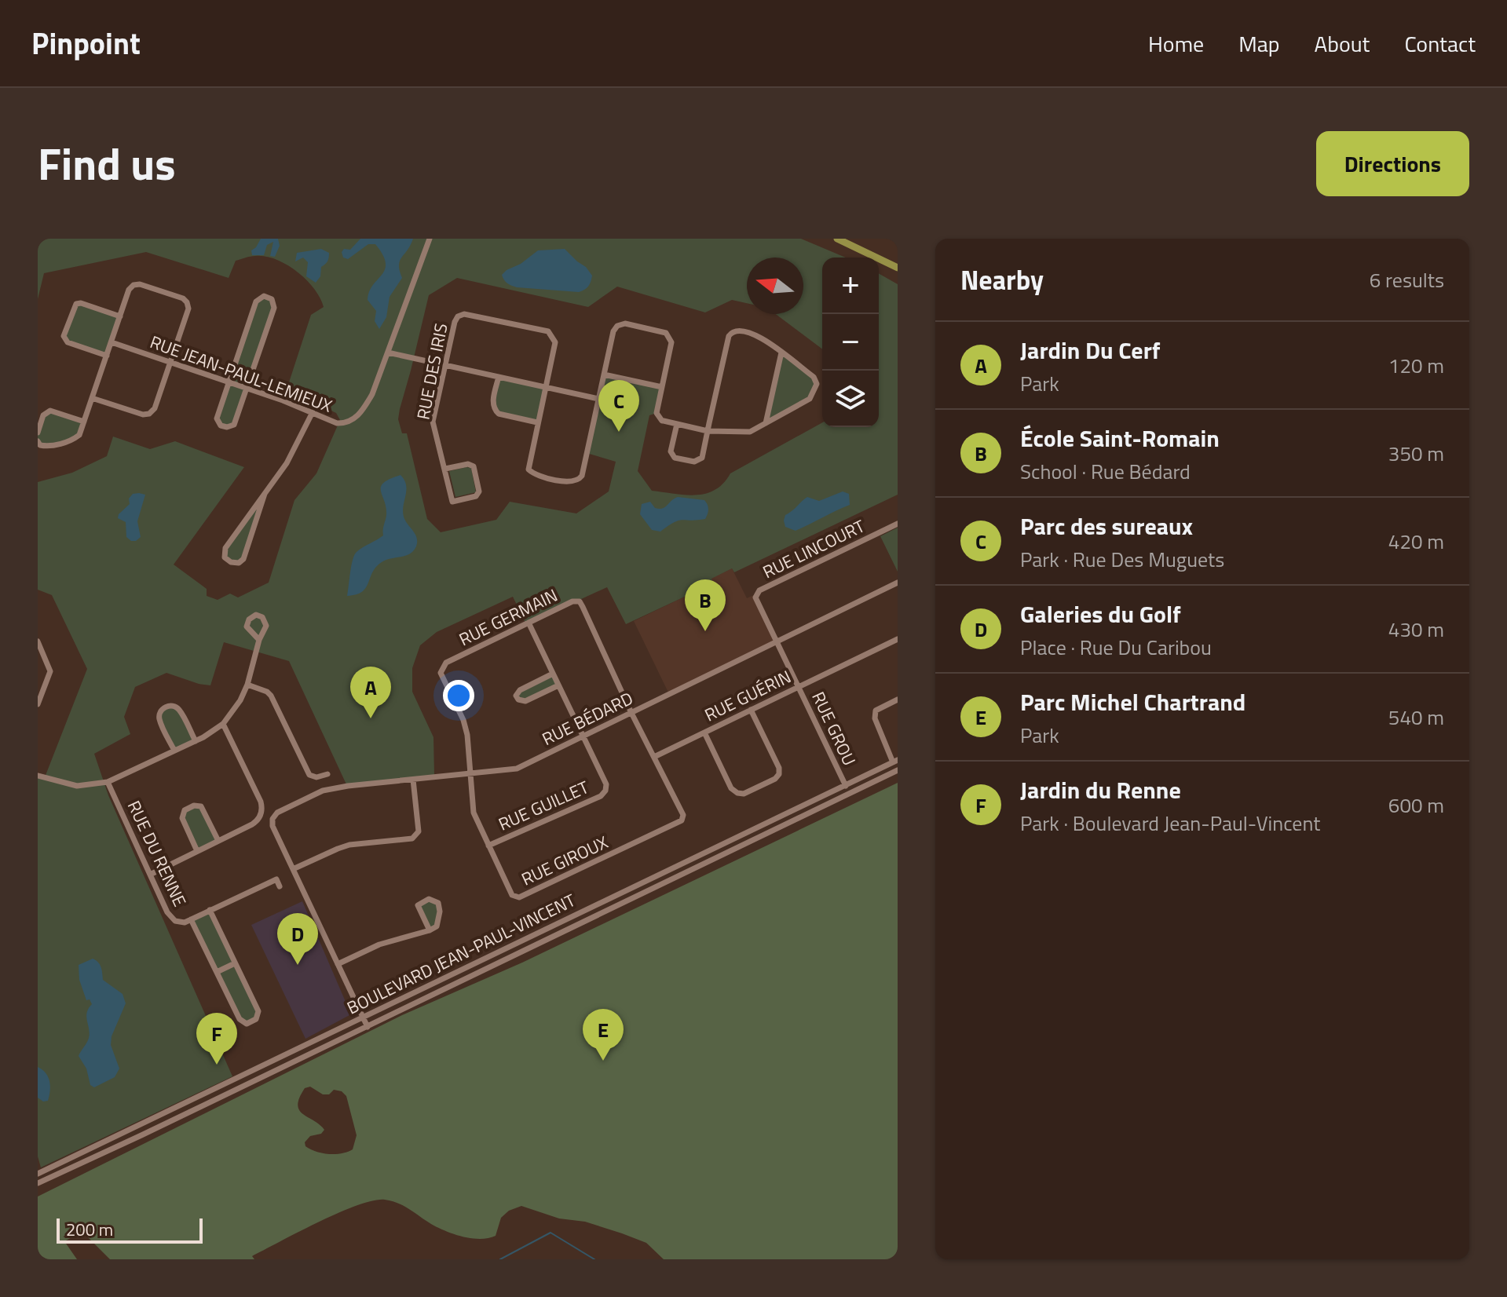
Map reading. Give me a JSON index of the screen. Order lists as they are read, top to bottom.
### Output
{
  "streets": {
    "street": [
      "RUE DES IRIS",
      "RUE JEAN-PAUL-LEMIEUX",
      "RUE LINCOURT",
      "RUE GERMAIN",
      "RUE GUÉRIN",
      "RUE BÉDARD",
      "RUE GROU",
      "RUE GUILLET",
      "RUE DU RENNE",
      "RUE GIROUX",
      "BOULEVARD JEAN-PAUL-VINCENT"
    ]
  },
  "crossings": [
    ["RUE LINCOURT", "RUE BÉDARD"],
    ["RUE LINCOURT", "RUE GROU"],
    ["RUE GERMAIN", "RUE BÉDARD"],
    ["RUE GERMAIN", "RUE GUILLET"],
    ["RUE GERMAIN", "RUE GIROUX"],
    ["RUE GUÉRIN", "RUE GROU"],
    ["RUE GUÉRIN", "RUE GIROUX"],
    ["RUE BÉDARD", "RUE GROU"],
    ["RUE BÉDARD", "RUE GUILLET"],
    ["RUE BÉDARD", "RUE GIROUX"],
    ["RUE GROU", "BOULEVARD JEAN-PAUL-VINCENT"],
    ["RUE GUILLET", "RUE GIROUX"]
  ],
  "scale_bar": "200 m",
  "north": "left",
  "page": {
    "header": "Pinpoint",
    "nav": [
      "Home",
      "Map",
      "About",
      "Contact"
    ],
    "title": "Find us",
    "buttons": "Directions",
    "heading": ["Nearby", "6 results"],
    "map_buttons": ["+", "−"],
    "list": [
      {
        "mark": "A",
        "name": "Jardin Du Cerf",
        "note": "Park",
        "value": "120 m"
      },
      {
        "mark": "B",
        "name": "École Saint-Romain",
        "note": "School · Rue Bédard",
        "value": "350 m"
      },
      {
        "mark": "C",
        "name": "Parc des sureaux",
        "note": "Park · Rue Des Muguets",
        "value": "420 m"
      },
      {
        "mark": "D",
        "name": "Galeries du Golf",
        "note": "Place · Rue Du Caribou",
        "value": "430 m"
      },
      {
        "mark": "E",
        "name": "Parc Michel Chartrand",
        "note": "Park",
        "value": "540 m"
      },
      {
        "mark": "F",
        "name": "Jardin du Renne",
        "note": "Park · Boulevard Jean-Paul-Vincent",
        "value": "600 m"
      }
    ],
    "pins": [
      "C",
      "B",
      "A",
      "D",
      "E",
      "F"
    ],
    "scale": "200 m"
  }
}
